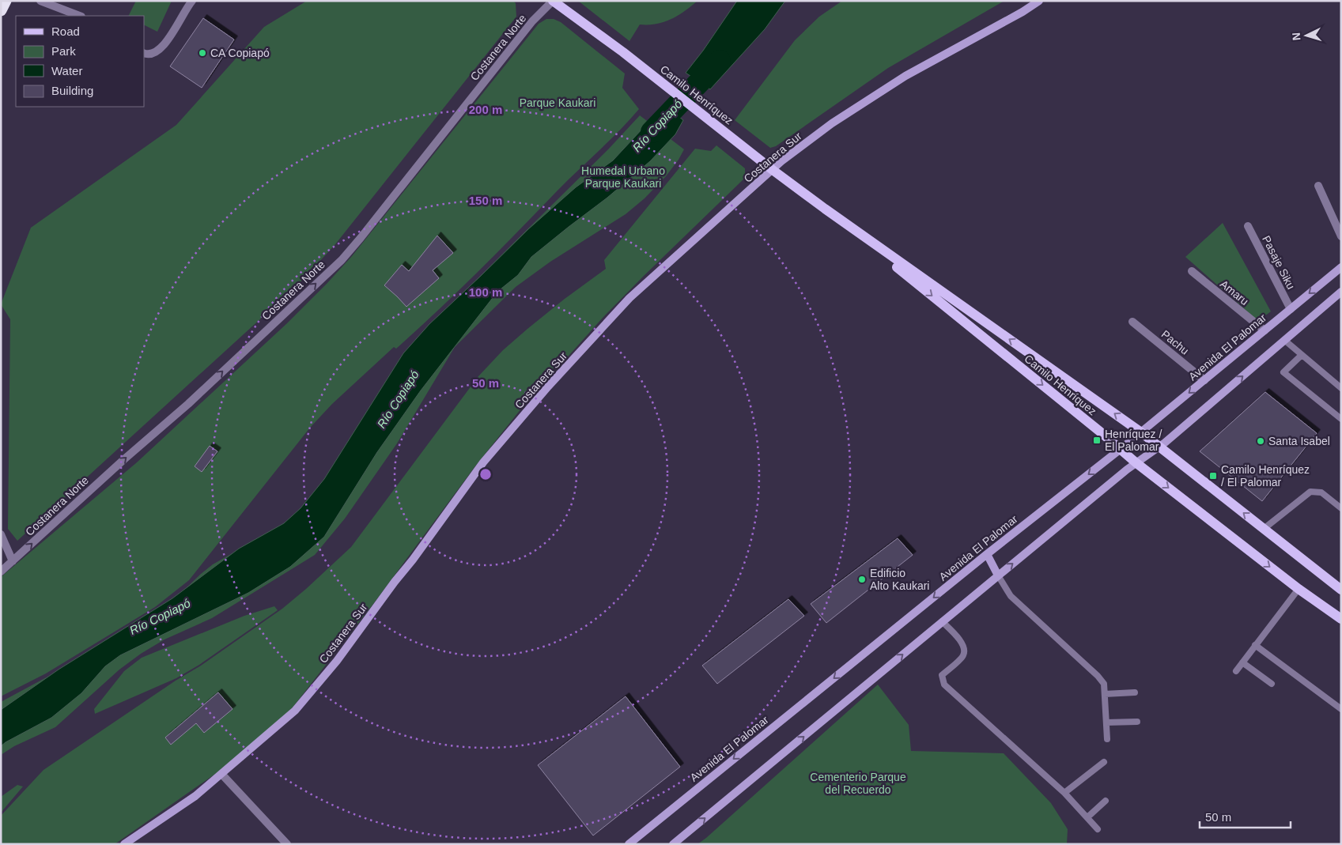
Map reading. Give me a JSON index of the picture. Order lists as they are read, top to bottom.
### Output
{
  "streets": {
    "main road": ["Camilo Henríquez"],
    "street": [
      "Costanera Norte",
      "Costanera Sur",
      "Pasaje Siku",
      "Amaru",
      "Pachu",
      "Avenida El Palomar"
    ]
  },
  "crossings": [
    ["Costanera Norte", "Camilo Henríquez"],
    ["Camilo Henríquez", "Costanera Sur"],
    ["Camilo Henríquez", "Avenida El Palomar"],
    ["Pasaje Siku", "Avenida El Palomar"],
    ["Amaru", "Avenida El Palomar"],
    ["Pachu", "Avenida El Palomar"]
  ],
  "one_way": ["Costanera Norte"],
  "water": ["Río Copiapó"],
  "parks": ["Parque Kaukari", "Humedal Urbano Parque Kaukari", "Cementerio Parque del Recuerdo"],
  "places": {
    "other": ["CA Copiapó", "Santa Isabel", "Edificio Alto Kaukari"],
    "transit": ["Henríquez / El Palomar", "Camilo Henríquez / El Palomar"]
  },
  "legend": [
    "Road",
    "Park",
    "Water",
    "Building"
  ],
  "scale_bar": "50 m",
  "north": "left",
  "rings": [
    "200 m",
    "150 m",
    "100 m",
    "50 m"
  ]
}
